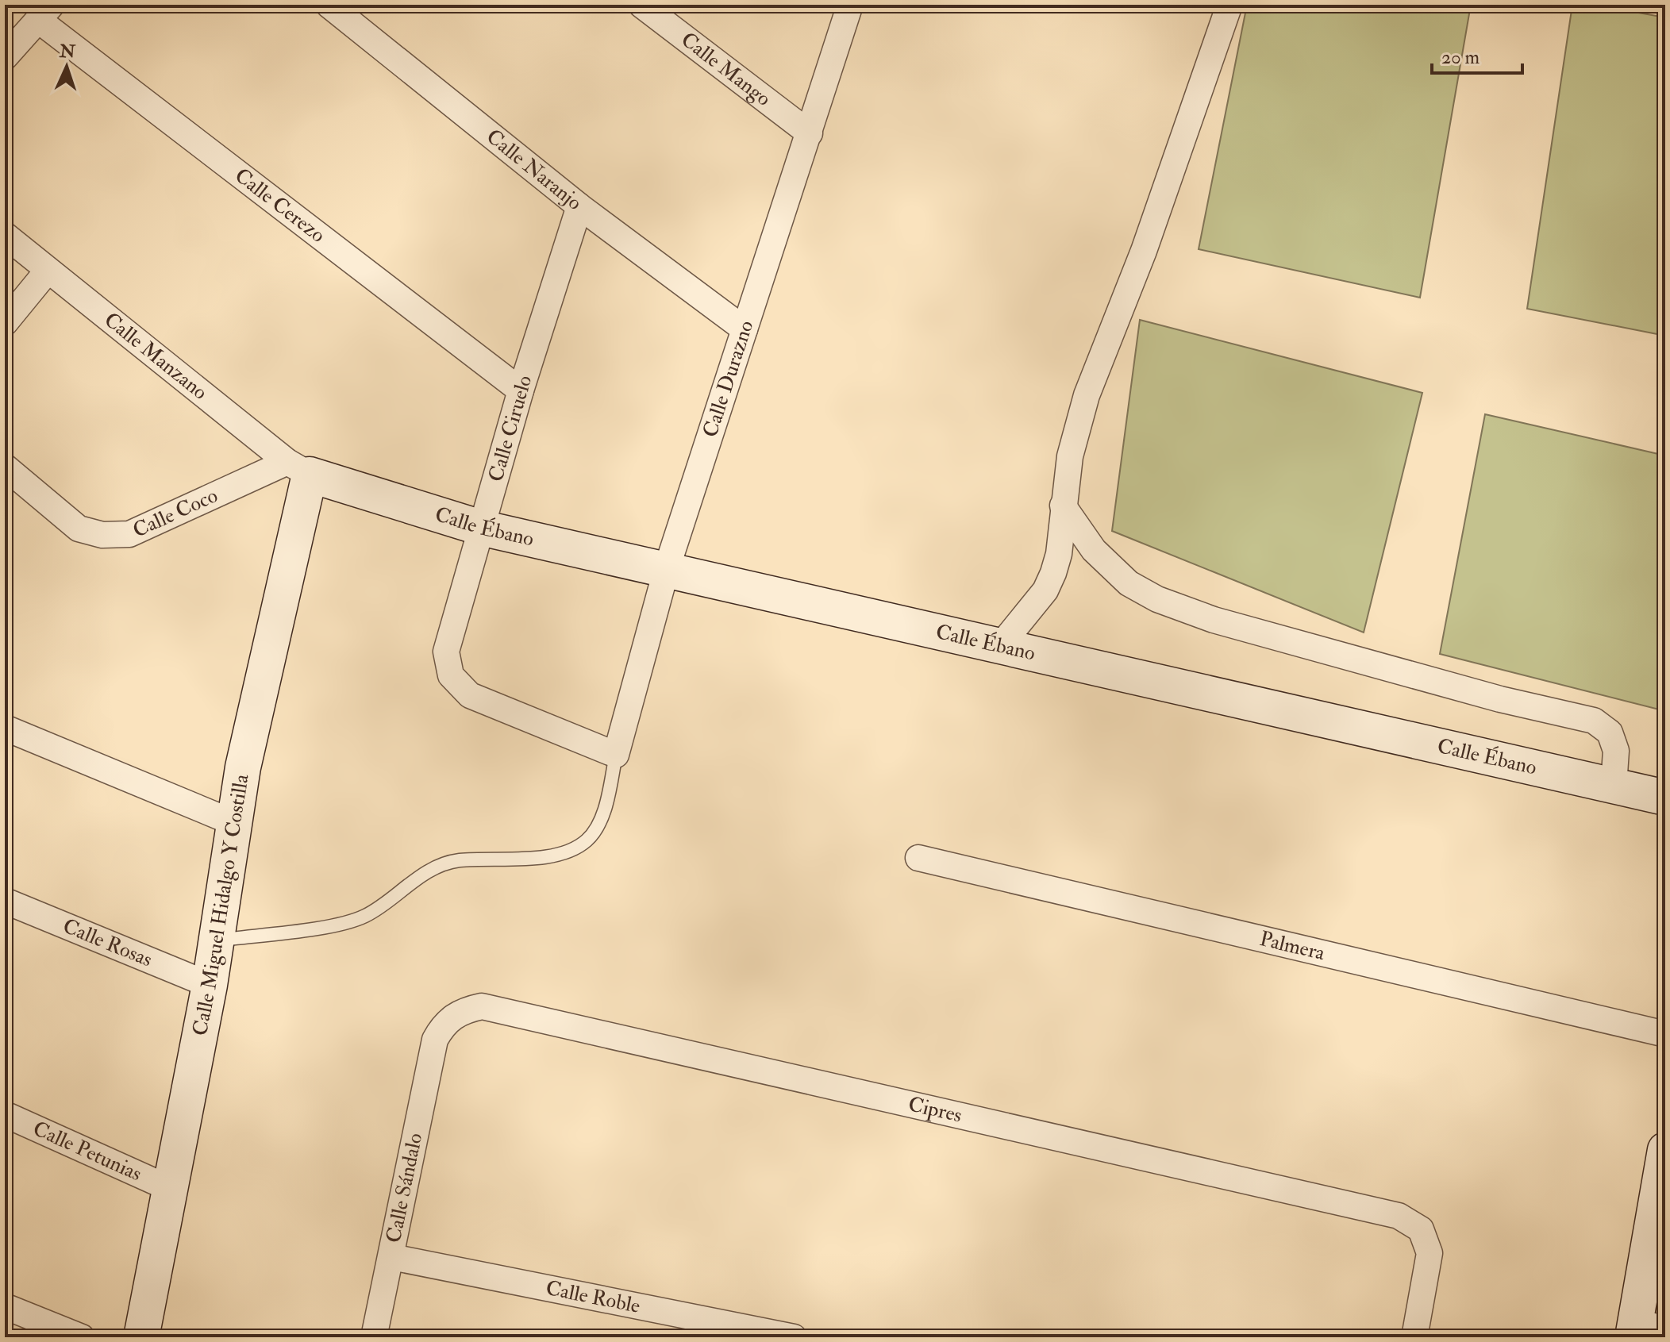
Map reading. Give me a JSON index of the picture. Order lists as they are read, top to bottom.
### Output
{
  "streets": {
    "street": [
      "Calle Mango",
      "Calle Naranjo",
      "Calle Cerezo",
      "Calle Manzano",
      "Calle Durazno",
      "Calle Ciruelo",
      "Calle Coco",
      "Calle Ébano",
      "Calle Miguel Hidalgo Y Costilla",
      "Calle Rosas",
      "Palmera",
      "Cipres",
      "Calle Petunias",
      "Calle Sándalo",
      "Calle Roble"
    ]
  },
  "crossings": [
    ["Calle Mango", "Calle Durazno"],
    ["Calle Naranjo", "Calle Durazno"],
    ["Calle Naranjo", "Calle Ciruelo"],
    ["Calle Cerezo", "Calle Ciruelo"],
    ["Calle Manzano", "Calle Coco"],
    ["Calle Manzano", "Calle Ébano"],
    ["Calle Manzano", "Calle Miguel Hidalgo Y Costilla"],
    ["Calle Durazno", "Calle Ciruelo"],
    ["Calle Durazno", "Calle Ébano"],
    ["Calle Ciruelo", "Calle Ébano"],
    ["Calle Coco", "Calle Ébano"],
    ["Calle Coco", "Calle Miguel Hidalgo Y Costilla"],
    ["Calle Ébano", "Calle Miguel Hidalgo Y Costilla"],
    ["Calle Miguel Hidalgo Y Costilla", "Calle Rosas"],
    ["Calle Miguel Hidalgo Y Costilla", "Calle Petunias"],
    ["Cipres", "Calle Sándalo"],
    ["Calle Sándalo", "Calle Roble"]
  ],
  "scale_bar": "20 m",
  "north": "top"
}
